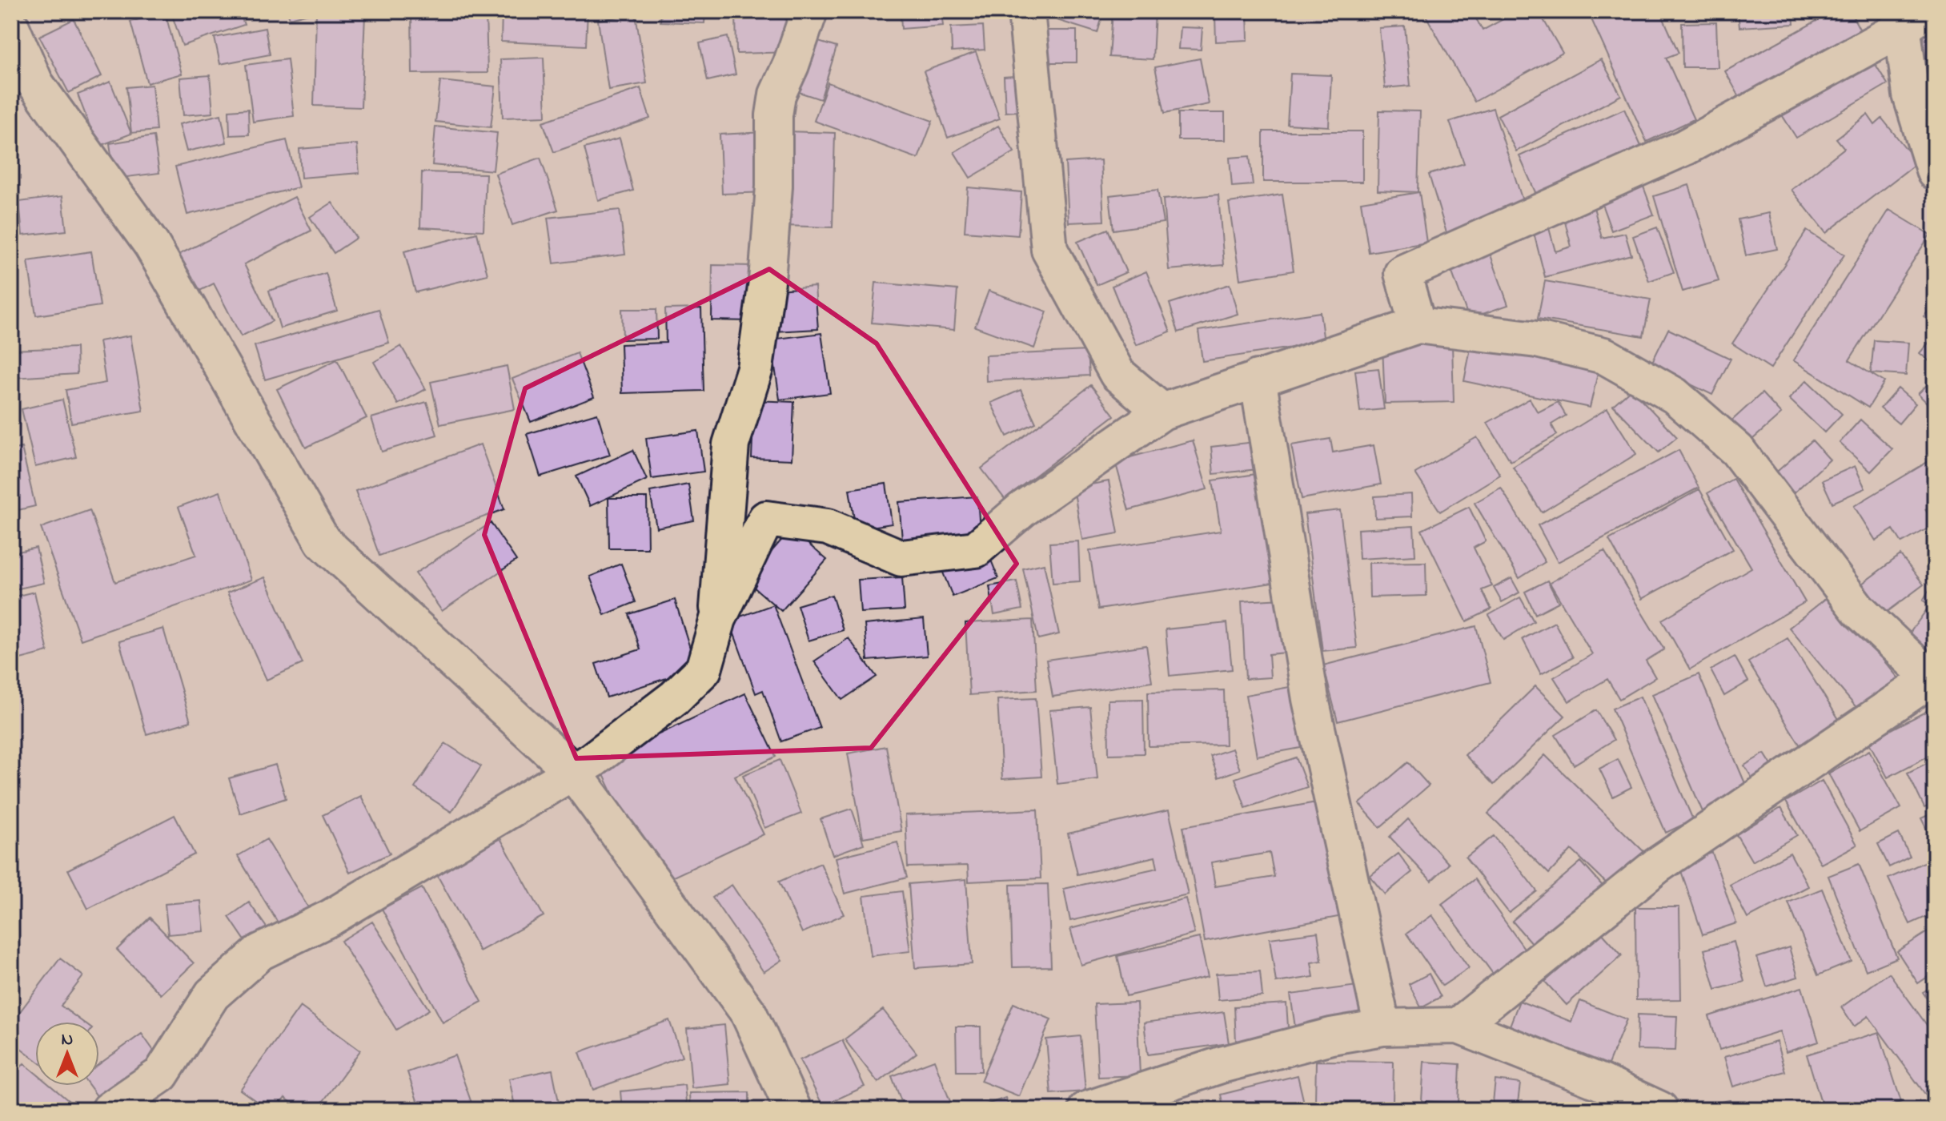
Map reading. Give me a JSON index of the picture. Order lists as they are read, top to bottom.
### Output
{
  "north": "top"
}
